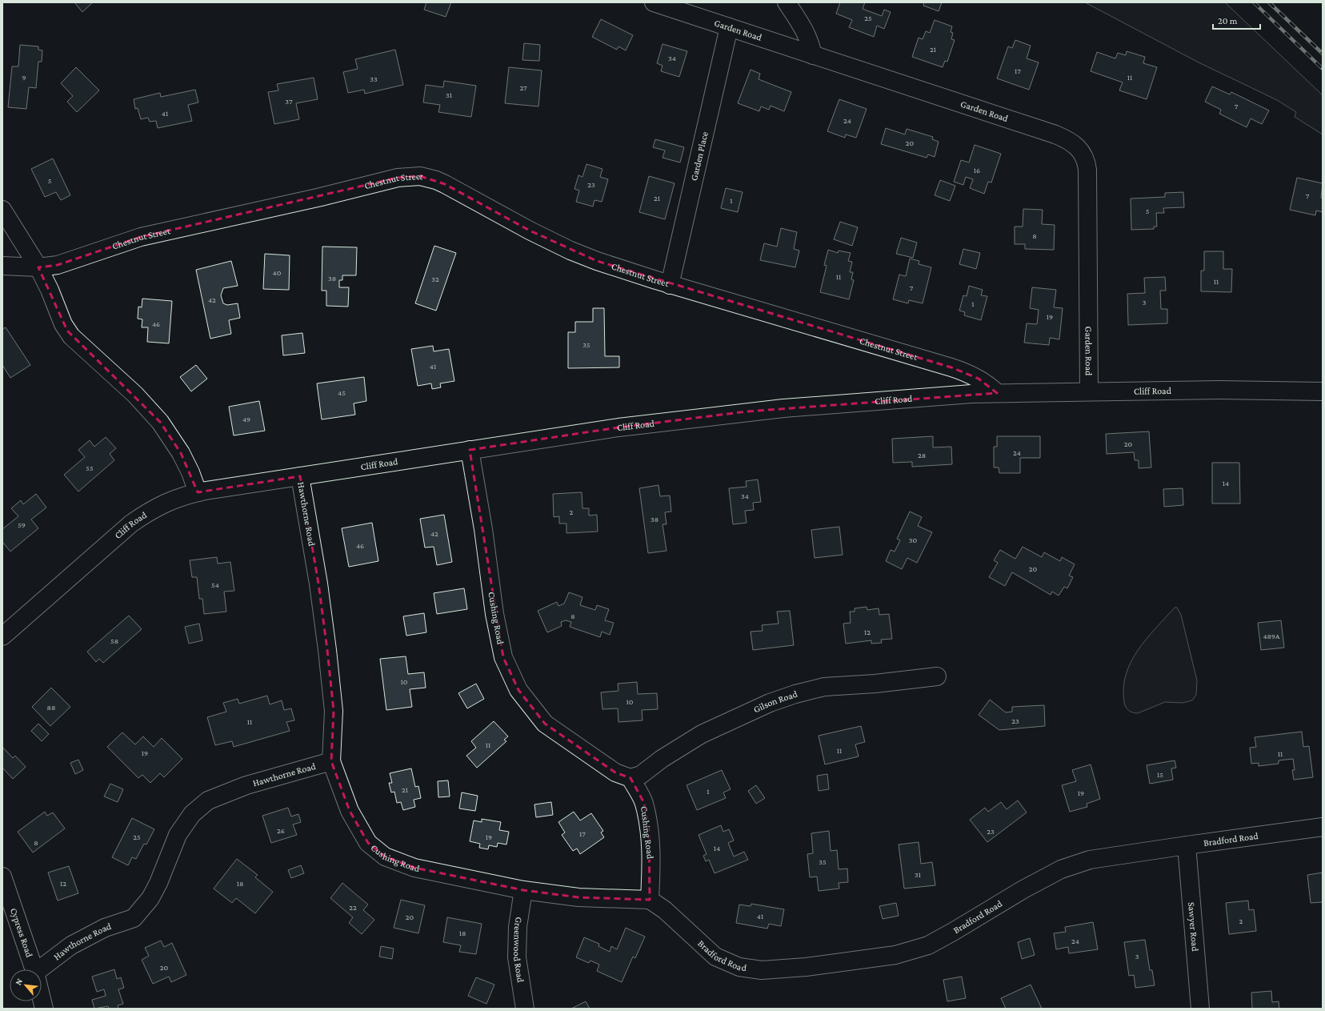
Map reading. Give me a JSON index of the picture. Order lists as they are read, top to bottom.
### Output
{
  "streets": {
    "street": [
      "Garden Road",
      "Garden Place",
      "Chestnut Street",
      "Cliff Road",
      "Hawthorne Road",
      "Cushing Road",
      "Gilson Road",
      "Bradford Road",
      "Sawyer Road",
      "Cypress Road",
      "Greenwood Road"
    ]
  },
  "crossings": [
    ["Garden Road", "Garden Place"],
    ["Garden Road", "Cliff Road"],
    ["Garden Place", "Chestnut Street"],
    ["Chestnut Street", "Cliff Road"],
    ["Cliff Road", "Hawthorne Road"],
    ["Cliff Road", "Cushing Road"],
    ["Hawthorne Road", "Cushing Road"],
    ["Cushing Road", "Gilson Road"],
    ["Cushing Road", "Bradford Road"],
    ["Cushing Road", "Greenwood Road"],
    ["Bradford Road", "Sawyer Road"]
  ],
  "house_numbers": [
    "25",
    "21",
    "34",
    "17",
    "9",
    "11",
    "33",
    "27",
    "31",
    "37",
    "7",
    "41",
    "24",
    "20",
    "16",
    "5",
    "23",
    "7",
    "21",
    "1",
    "5",
    "8",
    "40",
    "11",
    "38",
    "32",
    "11",
    "7",
    "42",
    "3",
    "1",
    "19",
    "46",
    "35",
    "41",
    "45",
    "49",
    "20",
    "24",
    "28",
    "55",
    "14",
    "34",
    "2",
    "38",
    "59",
    "42",
    "30",
    "46",
    "20",
    "54",
    "8",
    "12",
    "489A",
    "58",
    "10",
    "10",
    "88",
    "23",
    "11",
    "11",
    "11",
    "19",
    "11",
    "15",
    "21",
    "1",
    "19",
    "26",
    "23",
    "17",
    "25",
    "19",
    "8",
    "14",
    "35",
    "31",
    "12",
    "18",
    "22",
    "41",
    "20",
    "2",
    "18",
    "24",
    "3",
    "20"
  ],
  "scale_bar": "20 m",
  "north": "top left"
}
